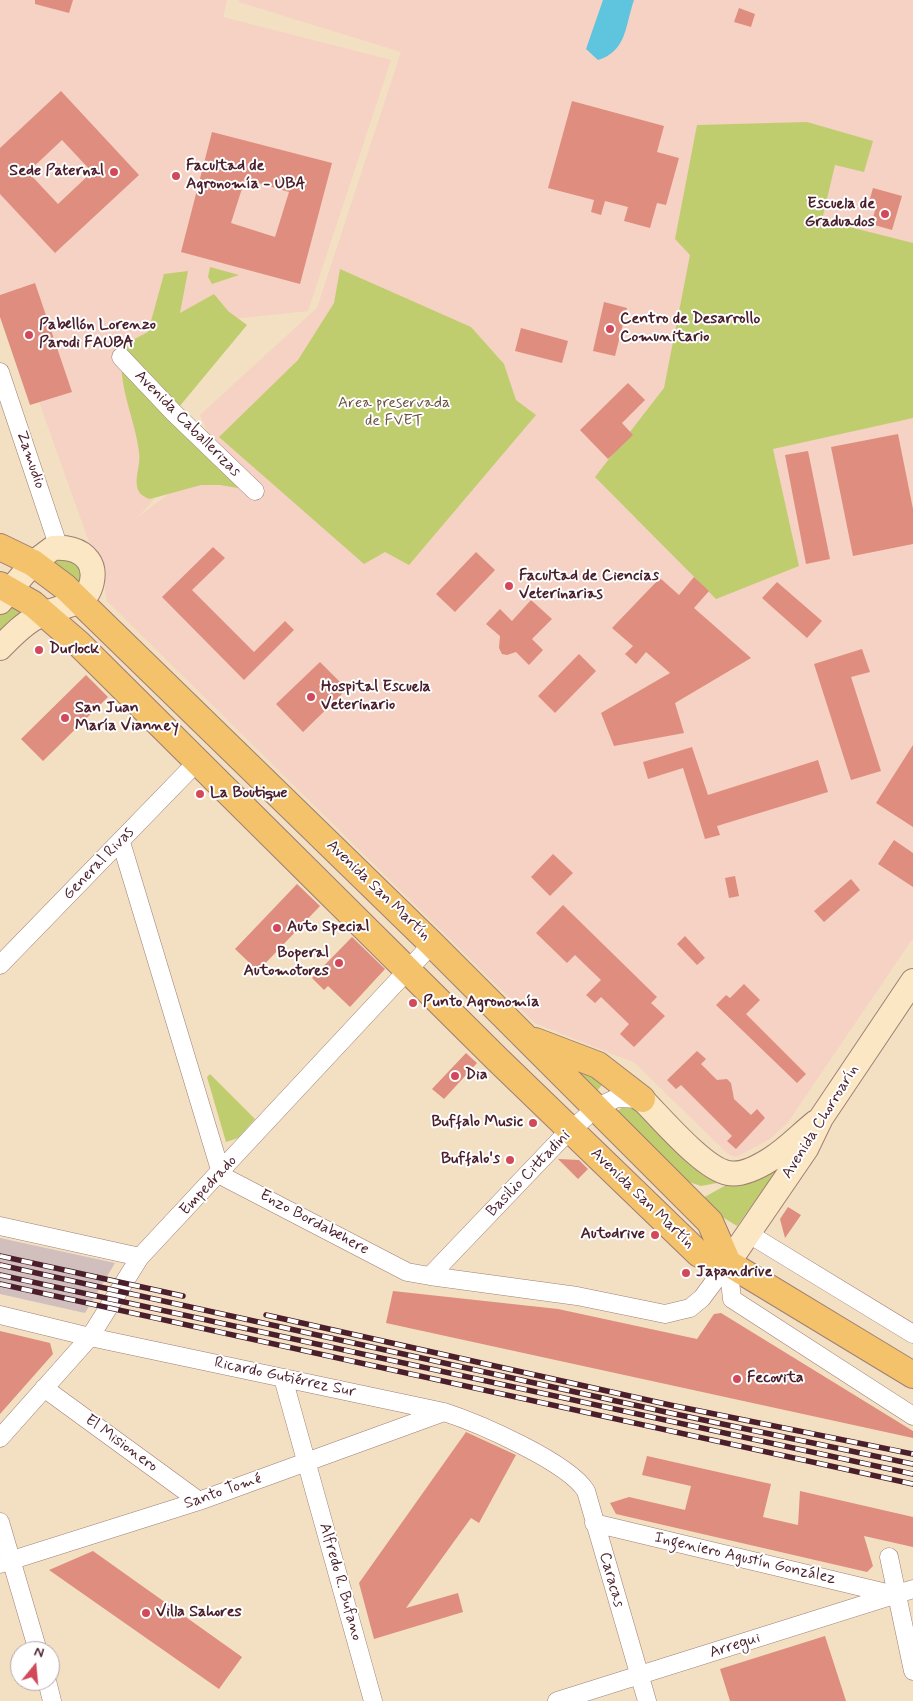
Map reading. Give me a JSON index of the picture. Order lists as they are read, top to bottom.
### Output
{
  "streets": {
    "main road": ["Avenida San Martín", "Avenida Chorroarín"],
    "street": [
      "Avenida Caballerizas",
      "Zamudio",
      "General Rivas",
      "Basilio Cittadini",
      "Empedrado",
      "Enzo Bordabehere",
      "Ricardo Gutiérrez Sur",
      "El Misionero",
      "Santo Tomé",
      "Ingeniero Agustín González",
      "Caracas",
      "Alfredo R. Bufano",
      "Arregui"
    ]
  },
  "crossings": [
    ["General Rivas", "Avenida San Martín"],
    ["Avenida San Martín", "Avenida Chorroarín"],
    ["Avenida San Martín", "Basilio Cittadini"],
    ["Avenida San Martín", "Empedrado"],
    ["Avenida San Martín", "Enzo Bordabehere"],
    ["Avenida Chorroarín", "Enzo Bordabehere"],
    ["Basilio Cittadini", "Enzo Bordabehere"],
    ["Empedrado", "Enzo Bordabehere"],
    ["Empedrado", "Ricardo Gutiérrez Sur"],
    ["Empedrado", "El Misionero"],
    ["Ricardo Gutiérrez Sur", "Santo Tomé"],
    ["Ricardo Gutiérrez Sur", "Caracas"],
    ["Ricardo Gutiérrez Sur", "Alfredo R. Bufano"],
    ["El Misionero", "Santo Tomé"],
    ["Santo Tomé", "Alfredo R. Bufano"],
    ["Ingeniero Agustín González", "Caracas"],
    ["Ingeniero Agustín González", "Arregui"],
    ["Caracas", "Arregui"]
  ],
  "parks": ["Area preservada de FVET"],
  "places": [
    "Sede Paternal",
    "Facultad de Agronomía - UBA",
    "Escuela de Graduados",
    "Centro de Desarrollo Comunitario",
    "Pabellón Lorenzo Parodi FAUBA",
    "Facultad de Ciencias Veterinarias",
    "Durlock",
    "Hospital Escuela Veterinario",
    "San Juan María Vianney",
    "La Boutique",
    "Auto Special",
    "Boperal Automotores",
    "Punto Agronomía",
    "Dia",
    "Buffalo Music",
    "Buffalo's",
    "Autodrive",
    "Japandrive",
    "Fecovita",
    "Villa Sahores"
  ],
  "north": "top"
}
